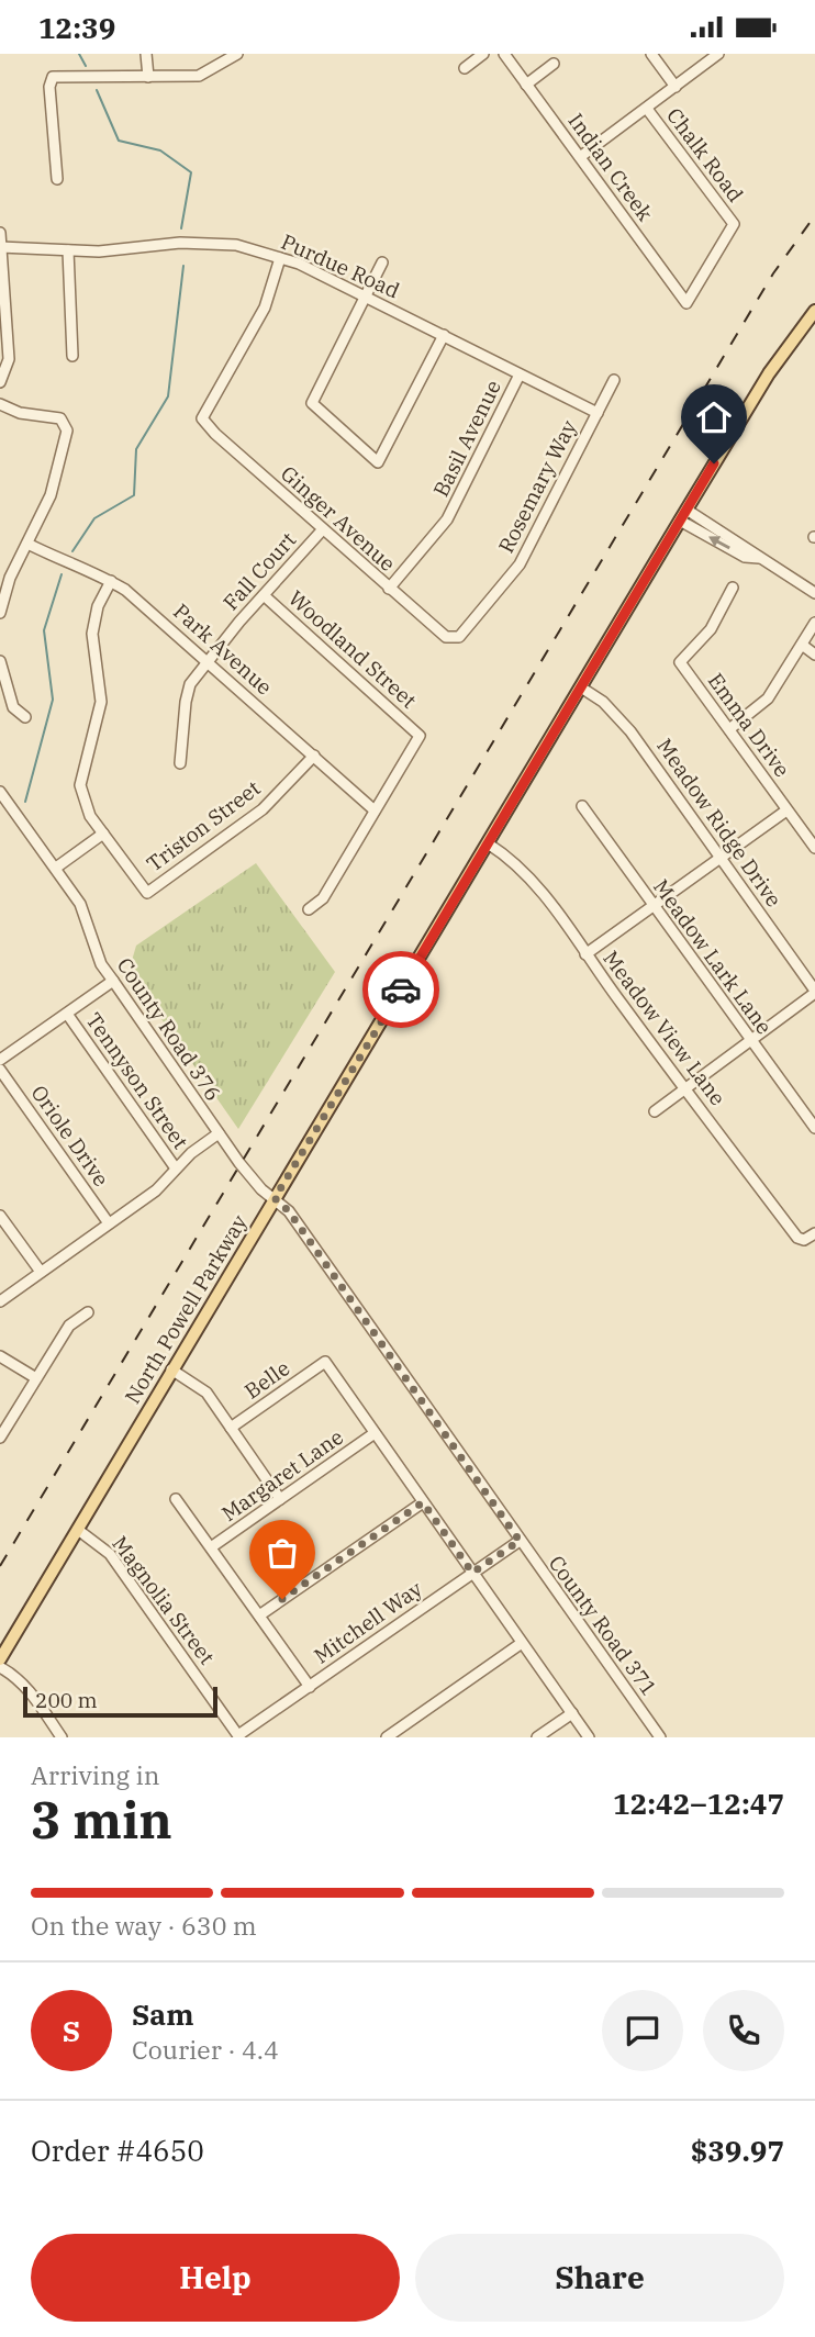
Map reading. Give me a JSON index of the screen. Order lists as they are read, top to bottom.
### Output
{
  "streets": {
    "main road": ["North Powell Parkway"],
    "street": [
      "Chalk Road",
      "Indian Creek",
      "Purdue Road",
      "Basil Avenue",
      "Rosemary Way",
      "Ginger Avenue",
      "Fall Court",
      "Park Avenue",
      "Woodland Street",
      "Emma Drive",
      "Meadow Ridge Drive",
      "Triston Street",
      "Meadow Lark Lane",
      "Meadow View Lane",
      "County Road 376",
      "Tennyson Street",
      "Oriole Drive",
      "Belle",
      "Margaret Lane",
      "Magnolia Street",
      "Mitchell Way",
      "County Road 371"
    ]
  },
  "crossings": [
    ["Chalk Road", "Indian Creek"],
    ["Purdue Road", "Basil Avenue"],
    ["Purdue Road", "Rosemary Way"],
    ["Purdue Road", "Ginger Avenue"],
    ["Basil Avenue", "Ginger Avenue"],
    ["Rosemary Way", "Ginger Avenue"],
    ["Ginger Avenue", "Fall Court"],
    ["Fall Court", "Park Avenue"],
    ["Fall Court", "Woodland Street"],
    ["Park Avenue", "Woodland Street"],
    ["Park Avenue", "Triston Street"],
    ["Meadow Ridge Drive", "North Powell Parkway"],
    ["Meadow View Lane", "North Powell Parkway"],
    ["County Road 376", "North Powell Parkway"],
    ["County Road 376", "County Road 371"],
    ["North Powell Parkway", "Magnolia Street"],
    ["North Powell Parkway", "County Road 371"],
    ["Belle", "Margaret Lane"],
    ["Magnolia Street", "Mitchell Way"],
    ["Mitchell Way", "County Road 371"]
  ],
  "scale_bar": "200 m",
  "page": {
    "status": "12:39",
    "scale": "200 m",
    "heading": ["3 min", "Arriving in", "12:42–12:47"],
    "panel": [
      "Sam",
      "Courier · 4.4",
      "Order #4650",
      "$39.97"
    ],
    "bar": "On the way · 630 m",
    "round": "S",
    "buttons": ["Help", "Share"]
  }
}
